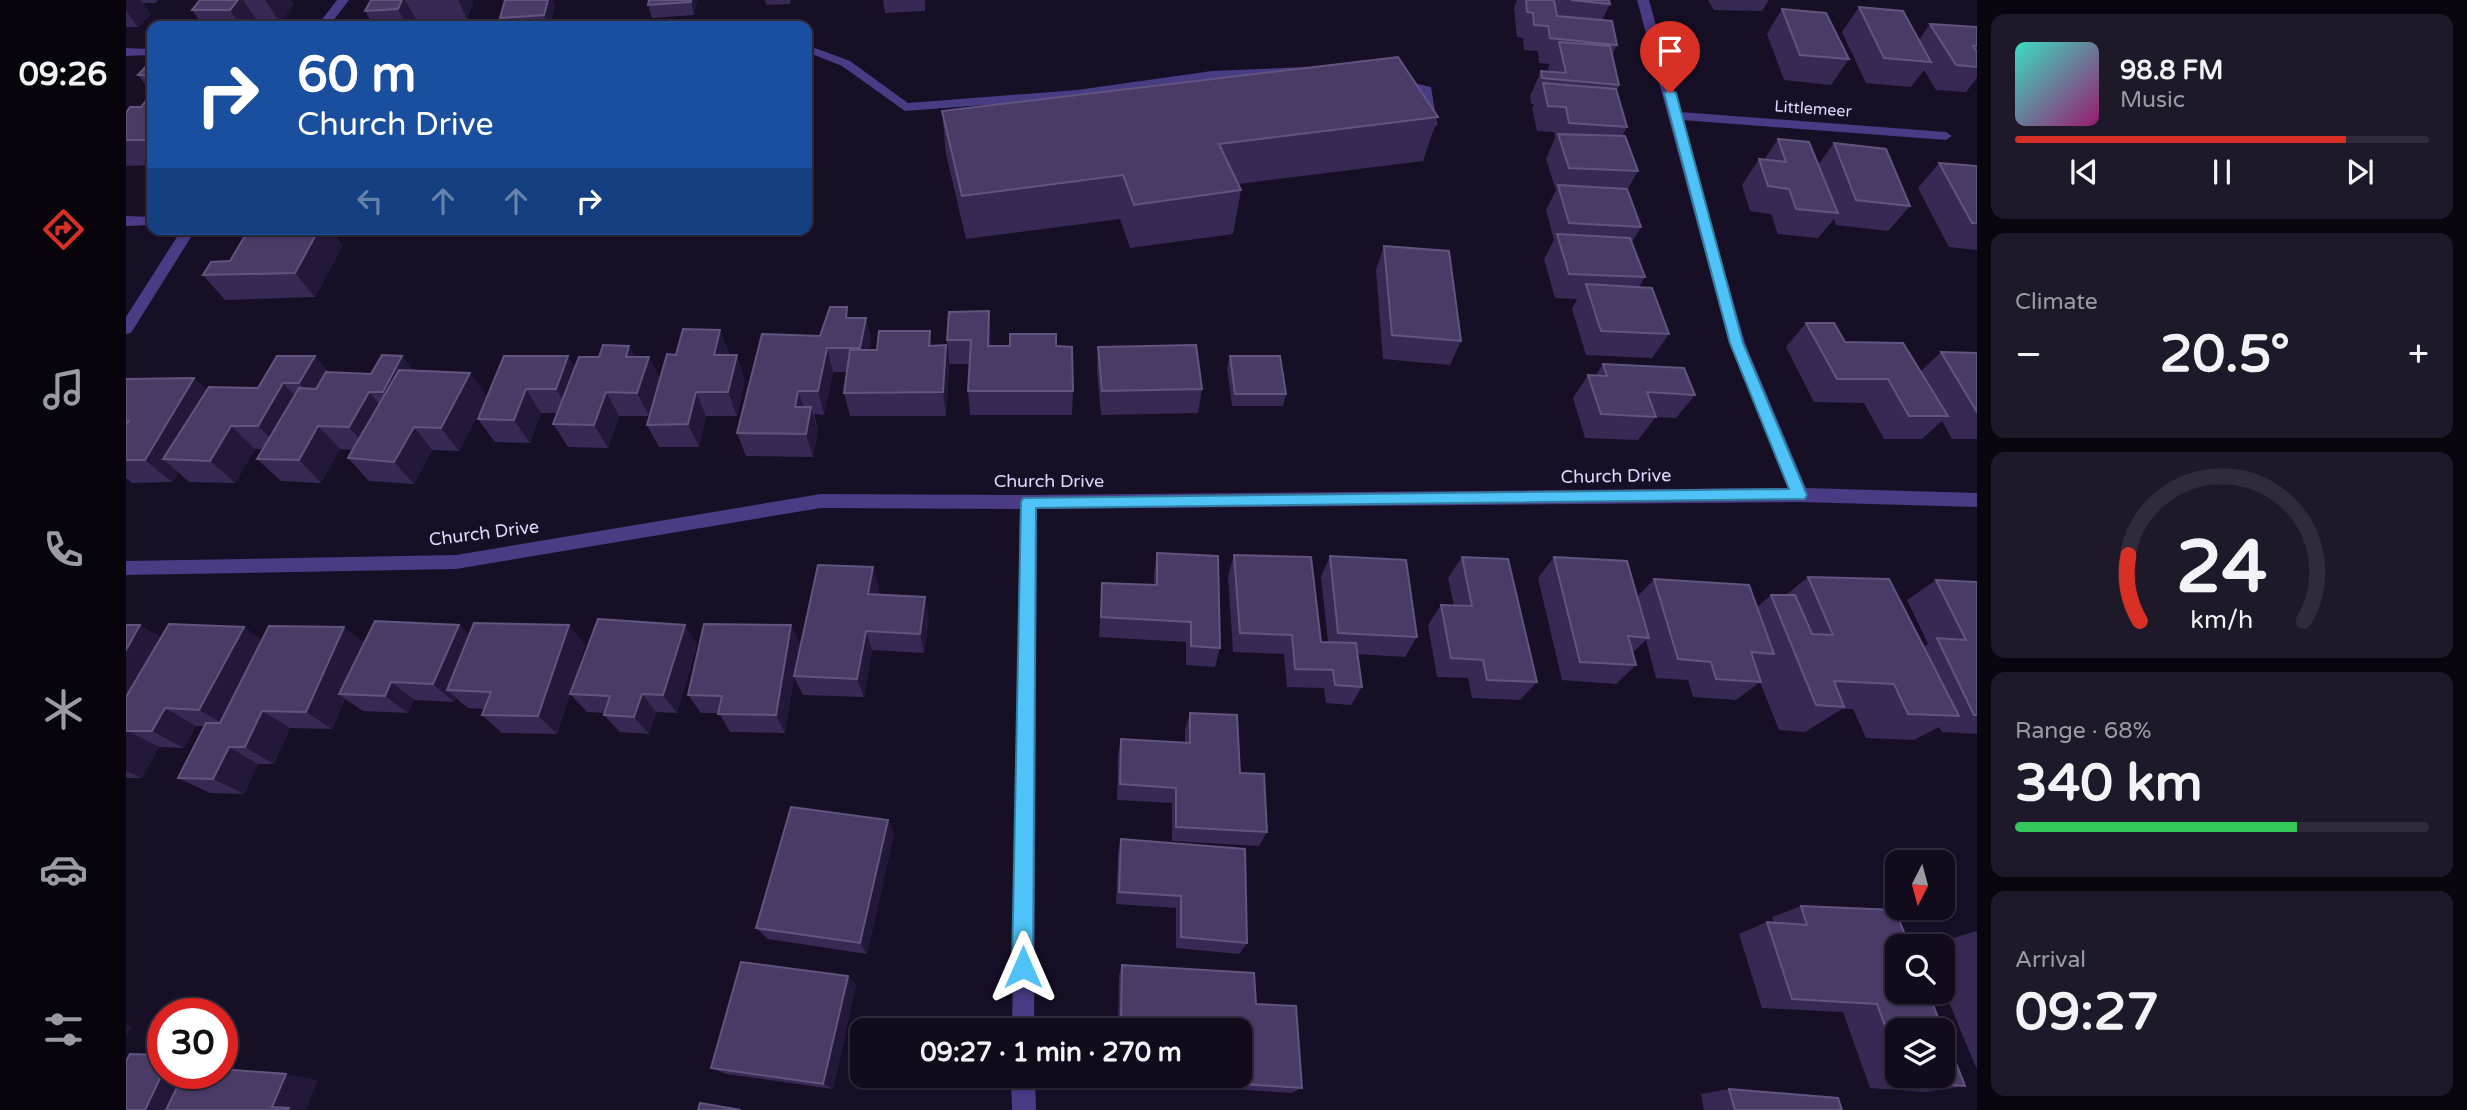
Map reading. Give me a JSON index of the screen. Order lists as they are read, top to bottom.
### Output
{
  "streets": {
    "street": ["Littlemeer", "Church Drive"]
  },
  "north": "bottom",
  "page": {
    "tabs": "09:26",
    "turn": ["60 m", "Church Drive"],
    "song": ["98.8 FM", "Music"],
    "tile": [
      "Climate",
      ["Range · 68%", "340 km"],
      ["Arrival", "09:27"]
    ],
    "heat": ["−", "20.5°", "+"],
    "limit": "30",
    "trip": "09:27 · 1 min · 270 m",
    "gauge": ["24", "km/h"]
  }
}
